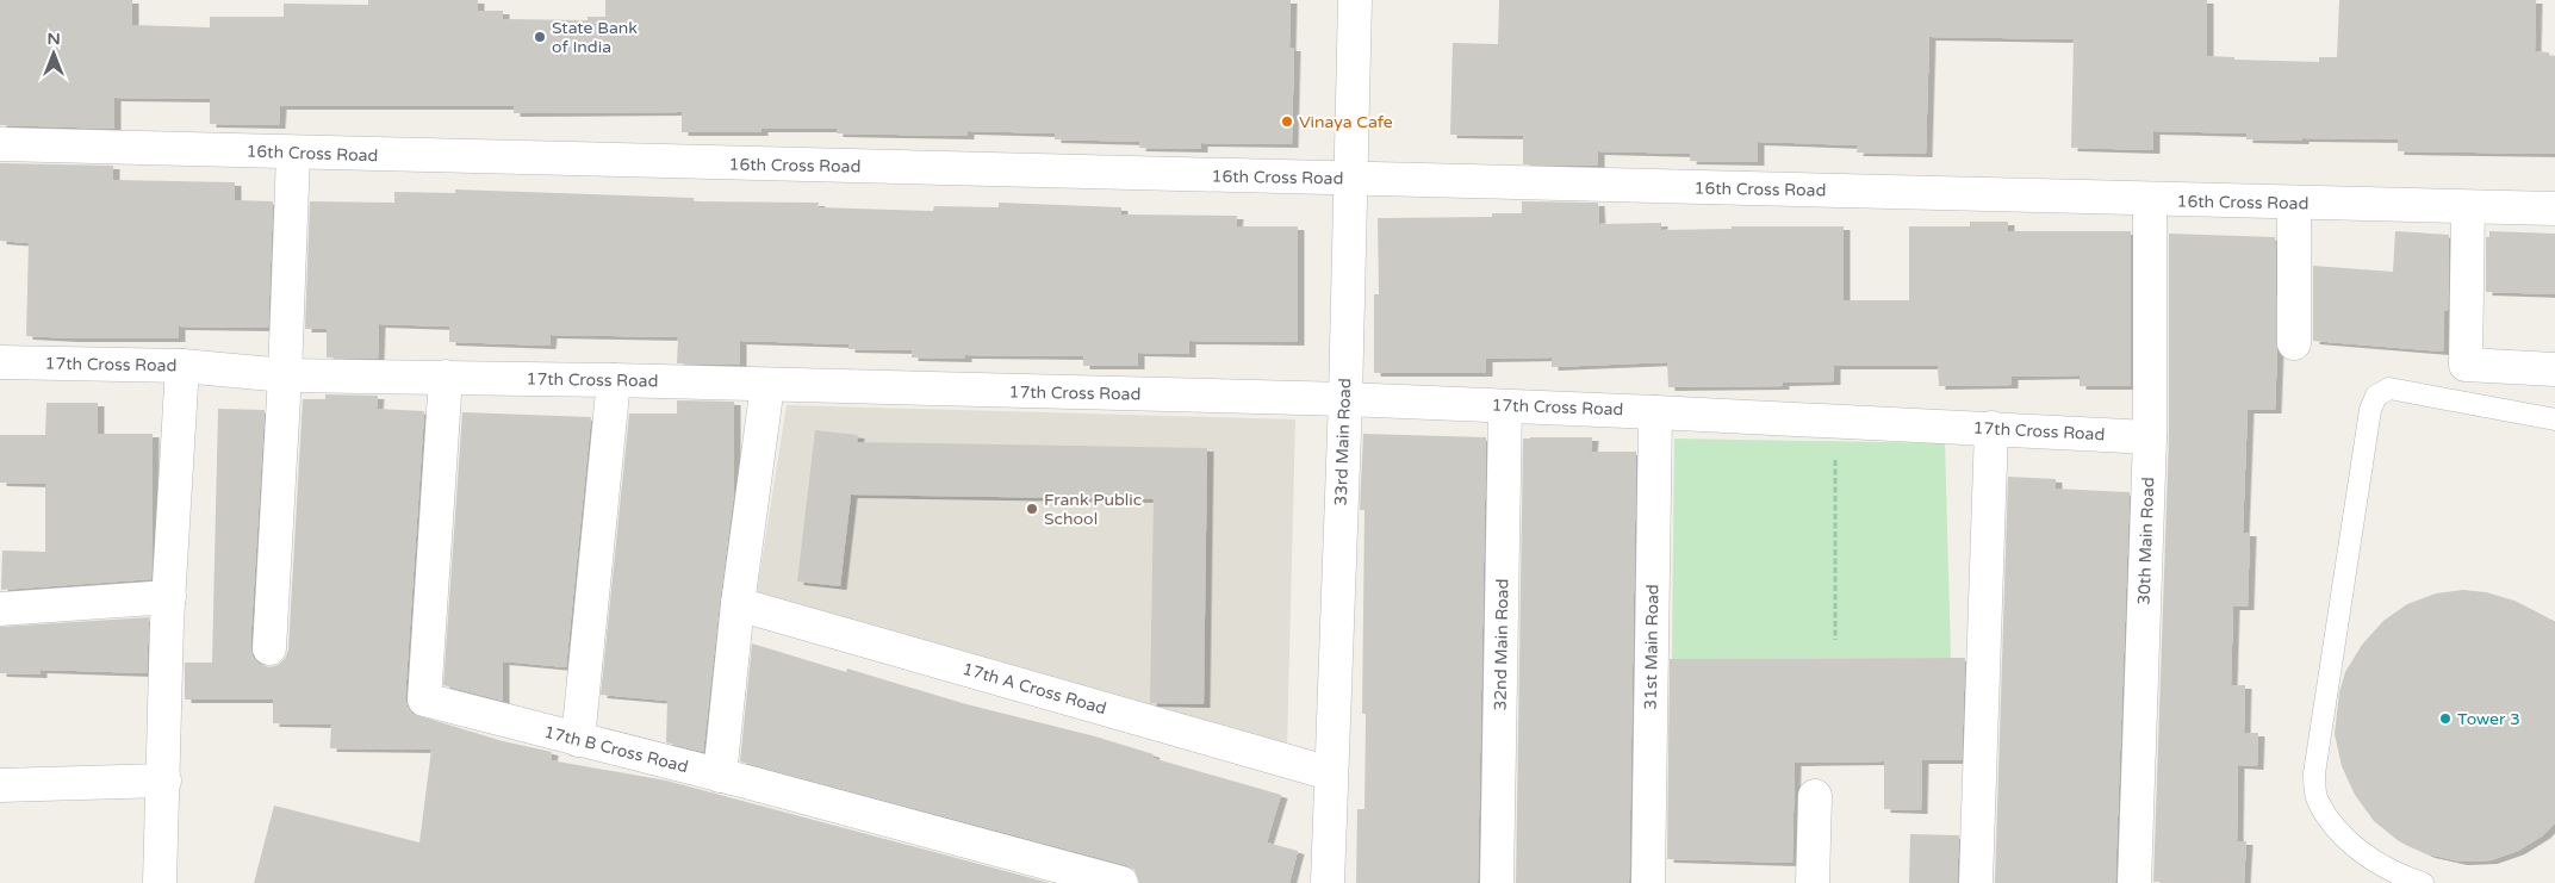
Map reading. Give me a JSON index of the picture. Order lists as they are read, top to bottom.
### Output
{
  "streets": {
    "street": [
      "16th Cross Road",
      "17th Cross Road",
      "33rd Main Road",
      "30th Main Road",
      "32nd Main Road",
      "31st Main Road",
      "17th A Cross Road",
      "17th B Cross Road"
    ]
  },
  "crossings": [
    ["16th Cross Road", "33rd Main Road"],
    ["16th Cross Road", "30th Main Road"],
    ["17th Cross Road", "33rd Main Road"],
    ["17th Cross Road", "30th Main Road"],
    ["17th Cross Road", "32nd Main Road"],
    ["17th Cross Road", "31st Main Road"],
    ["17th Cross Road", "17th B Cross Road"],
    ["33rd Main Road", "17th A Cross Road"]
  ],
  "places": [
    "State Bank of India",
    "Vinaya Cafe",
    "Frank Public School",
    "Tower 3"
  ],
  "north": "top"
}
